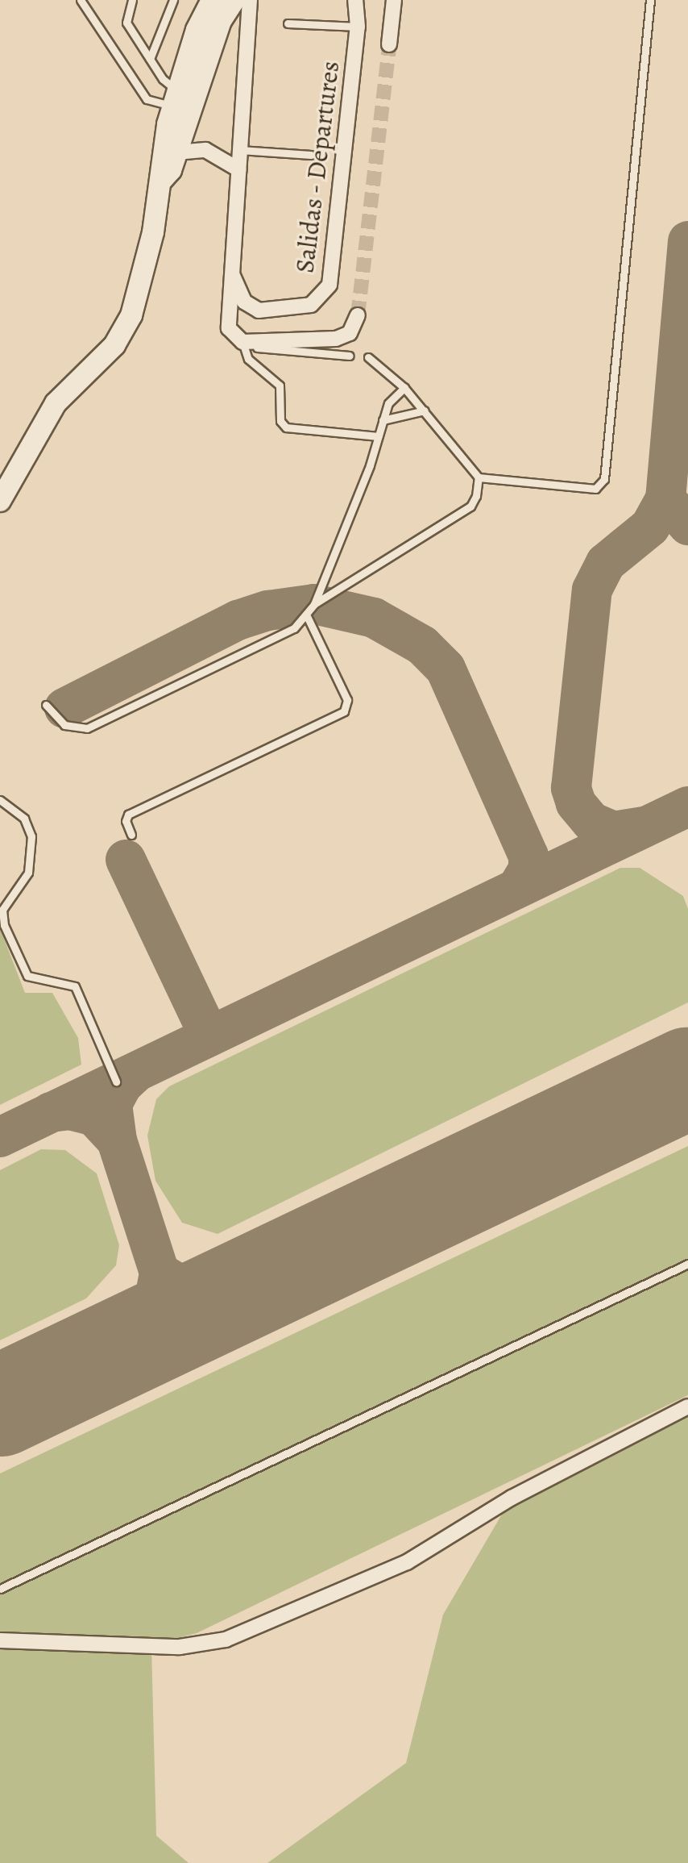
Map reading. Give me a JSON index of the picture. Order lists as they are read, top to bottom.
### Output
{
  "streets": {
    "street": ["Salidas - Departures"]
  }
}
